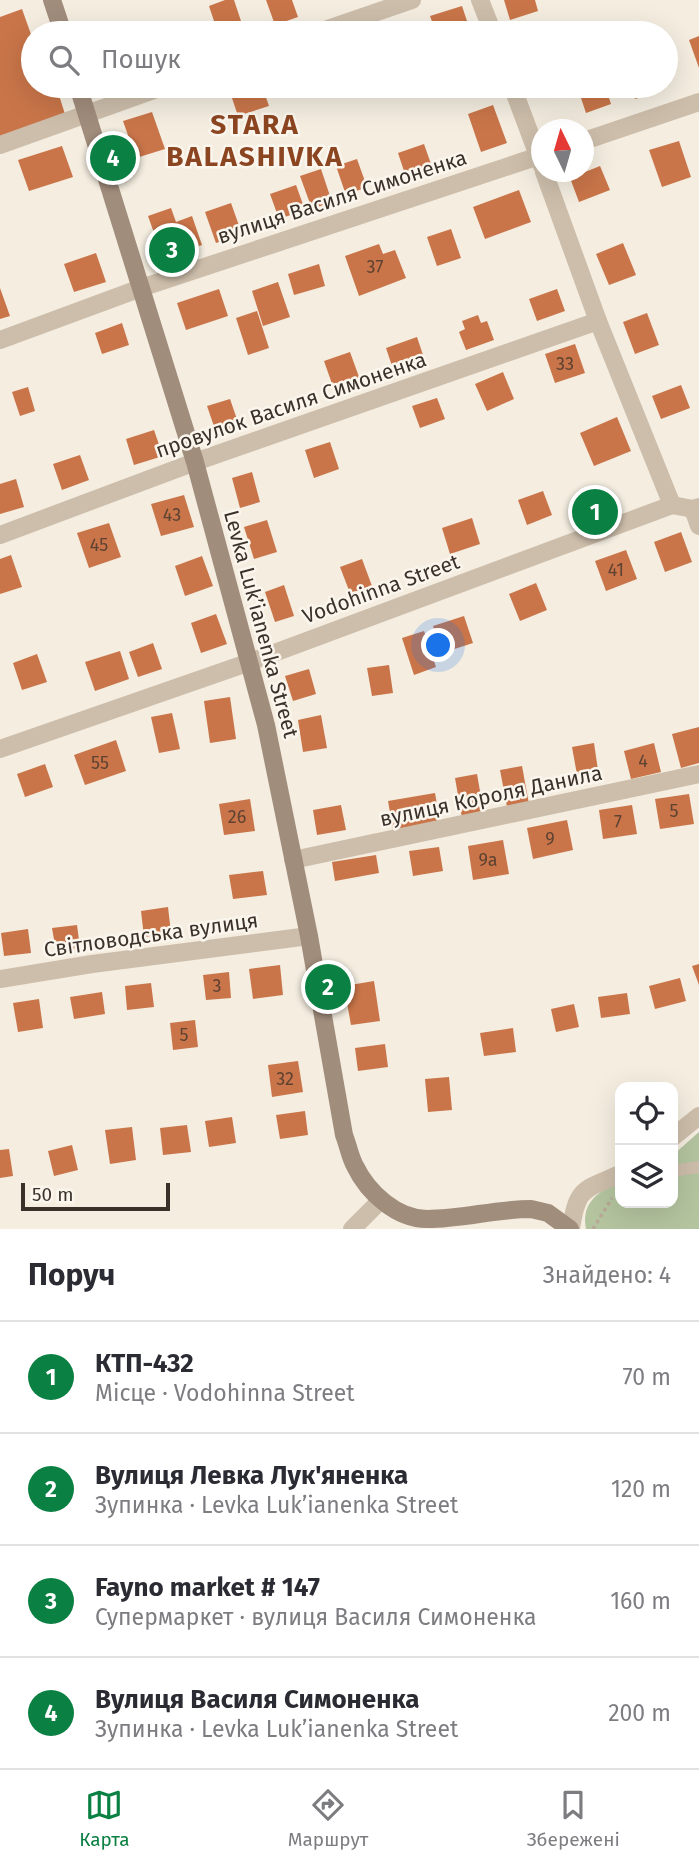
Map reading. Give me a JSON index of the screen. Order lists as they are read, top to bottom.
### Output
{
  "streets": {
    "street": [
      "вулиця Василя Симоненка",
      "провулок Василя Симоненка",
      "Vodohinna Street",
      "Levka Lukʼianenka Street",
      "вулиця Короля Данила",
      "Світловодська вулиця"
    ]
  },
  "crossings": [
    ["вулиця Василя Симоненка", "Levka Lukʼianenka Street"],
    ["провулок Василя Симоненка", "Levka Lukʼianenka Street"],
    ["Vodohinna Street", "Levka Lukʼianenka Street"],
    ["Levka Lukʼianenka Street", "вулиця Короля Данила"],
    ["Levka Lukʼianenka Street", "Світловодська вулиця"]
  ],
  "districts": ["STARA BALASHIVKA"],
  "house_numbers": [
    "37",
    "33",
    "43",
    "45",
    "41",
    "4",
    "55",
    "5",
    "26",
    "7",
    "9",
    "9а",
    "3",
    "5",
    "32"
  ],
  "scale_bar": "50 m",
  "north": "top",
  "page": {
    "search": "Пошук",
    "pins": [
      "4",
      "3",
      "1",
      "2"
    ],
    "scale": "50 m",
    "heading": ["Поруч", "Знайдено: 4"],
    "list": [
      {
        "mark": "1",
        "name": "КТП-432",
        "note": "Місце · Vodohinna Street",
        "value": "70 m"
      },
      {
        "mark": "2",
        "name": "Вулиця Левка Лук'яненка",
        "note": "Зупинка · Levka Lukʼianenka Street",
        "value": "120 m"
      },
      {
        "mark": "3",
        "name": "Fayno market # 147",
        "note": "Супермаркет · вулиця Василя Симоненка",
        "value": "160 m"
      },
      {
        "mark": "4",
        "name": "Вулиця Василя Симоненка",
        "note": "Зупинка · Levka Lukʼianenka Street",
        "value": "200 m"
      }
    ],
    "nav": ["Карта", "Маршрут", "Збережені"]
  }
}
